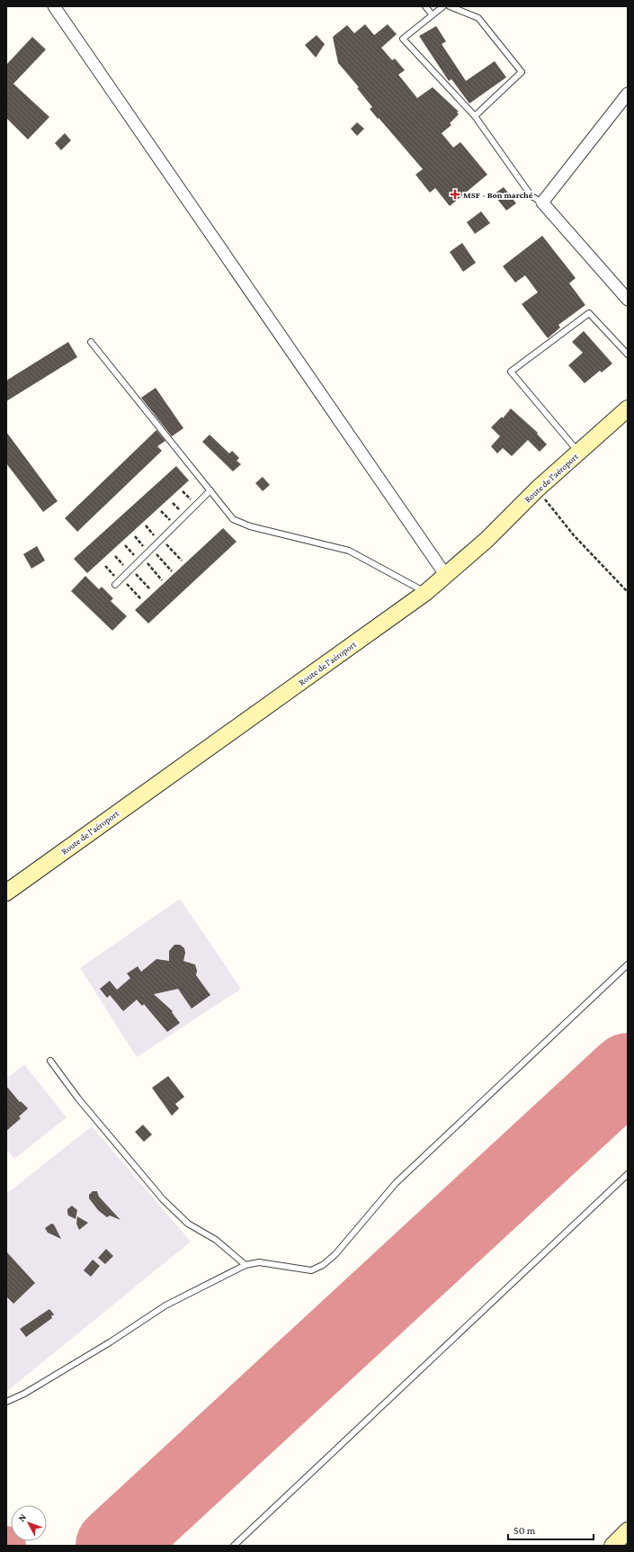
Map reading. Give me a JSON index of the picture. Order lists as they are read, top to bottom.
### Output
{
  "streets": {
    "street": ["Route de l'aéroport"]
  },
  "places": {
    "health": ["MSF - Bon marché"]
  },
  "scale_bar": "50 m",
  "north": "top left"
}
